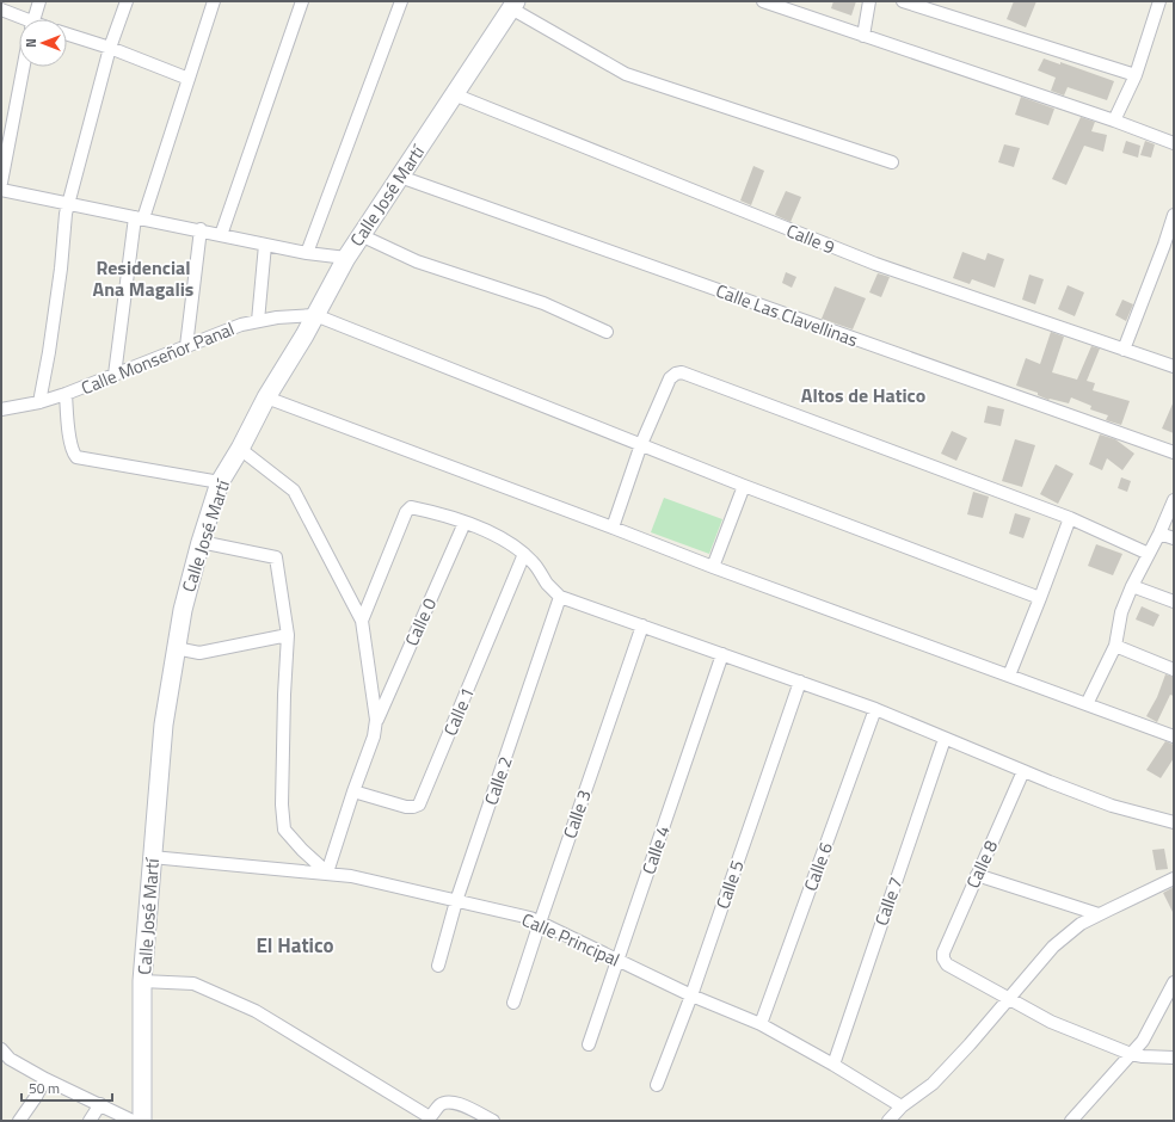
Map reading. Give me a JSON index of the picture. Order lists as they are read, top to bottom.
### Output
{
  "streets": {
    "main road": ["Calle José Martí"],
    "street": [
      "Calle 9",
      "Calle Las Clavellinas",
      "Calle Monseñor Panal",
      "Calle 0",
      "Calle 1",
      "Calle 2",
      "Calle 3",
      "Calle 4",
      "Calle 8",
      "Calle 6",
      "Calle 5",
      "Calle 7",
      "Calle Principal"
    ]
  },
  "crossings": [
    ["Calle José Martí", "Calle 9"],
    ["Calle José Martí", "Calle Las Clavellinas"],
    ["Calle José Martí", "Calle Monseñor Panal"],
    ["Calle José Martí", "Calle Principal"],
    ["Calle 2", "Calle Principal"],
    ["Calle 3", "Calle Principal"],
    ["Calle 4", "Calle Principal"],
    ["Calle 6", "Calle Principal"],
    ["Calle 5", "Calle Principal"],
    ["Calle 7", "Calle Principal"]
  ],
  "districts": ["Residencial Ana Magalis", "Altos de Hatico", "El Hatico"],
  "scale_bar": "50 m",
  "north": "left"
}
